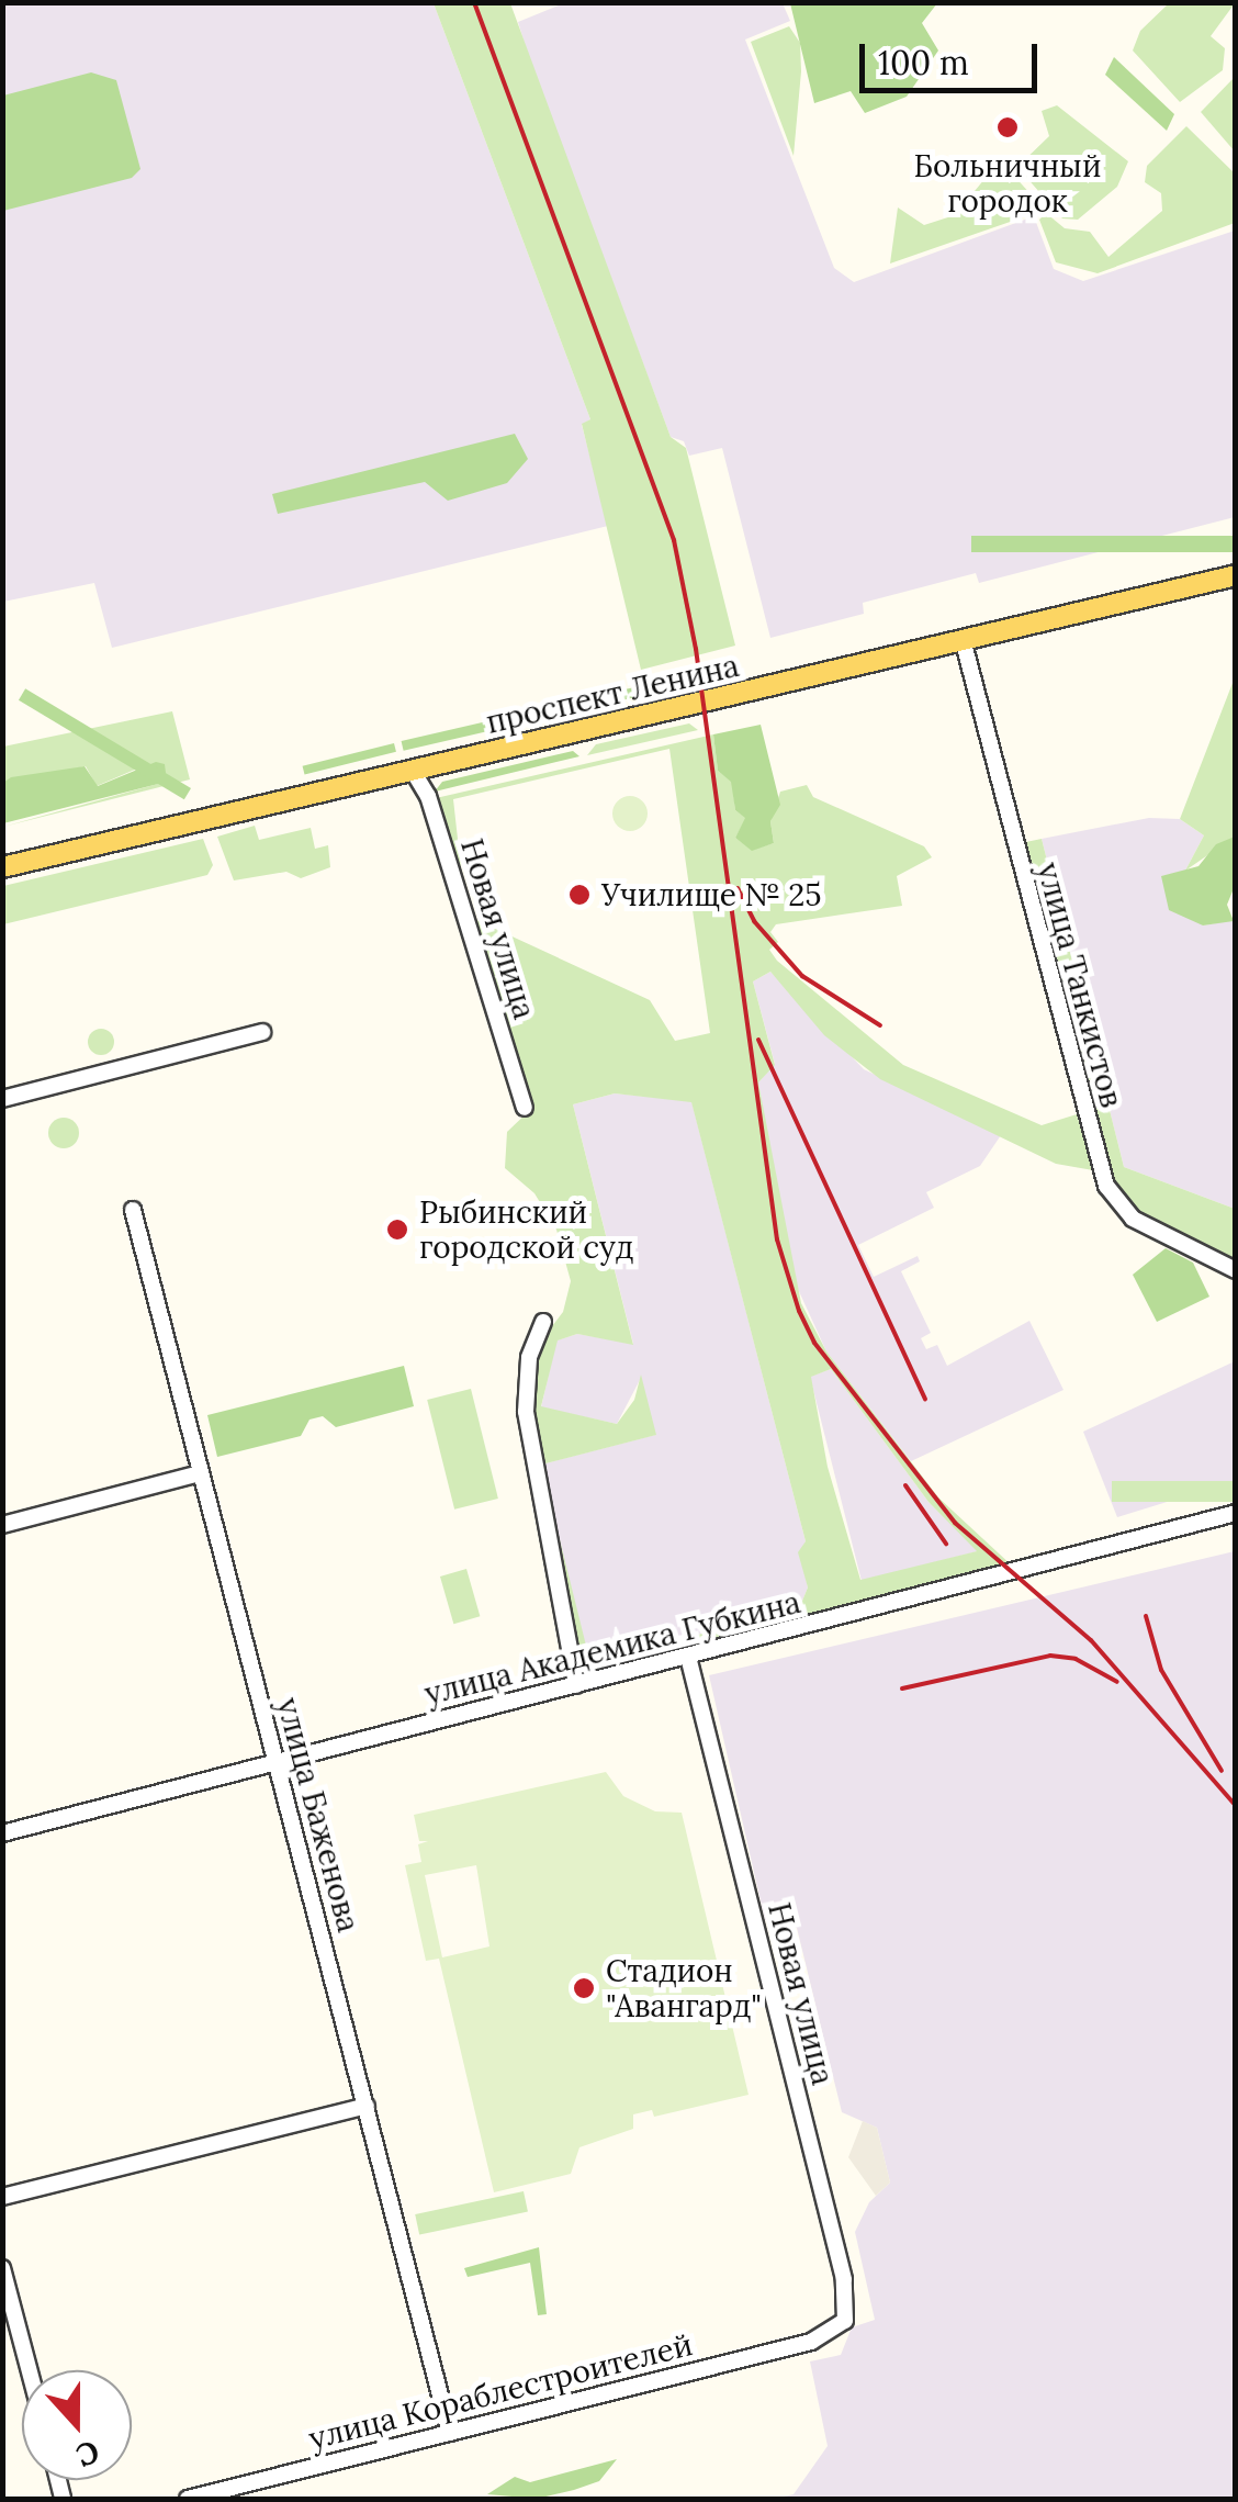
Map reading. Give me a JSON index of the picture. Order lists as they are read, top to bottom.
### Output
{
  "streets": {
    "main road": ["проспект Ленина"],
    "street": [
      "Новая улица",
      "улица Танкистов",
      "улица Академика Губкина",
      "улица Баженова",
      "улица Кораблестроителей"
    ]
  },
  "crossings": [
    ["проспект Ленина", "Новая улица"],
    ["проспект Ленина", "улица Танкистов"],
    ["Новая улица", "улица Академика Губкина"],
    ["Новая улица", "улица Кораблестроителей"],
    ["улица Академика Губкина", "улица Баженова"],
    ["улица Баженова", "улица Кораблестроителей"]
  ],
  "places": [
    "Больничный городок",
    "Училище № 25",
    "Рыбинский городской суд",
    "Стадион \"Авангард\""
  ],
  "scale_bar": "100 m",
  "north": "bottom"
}
